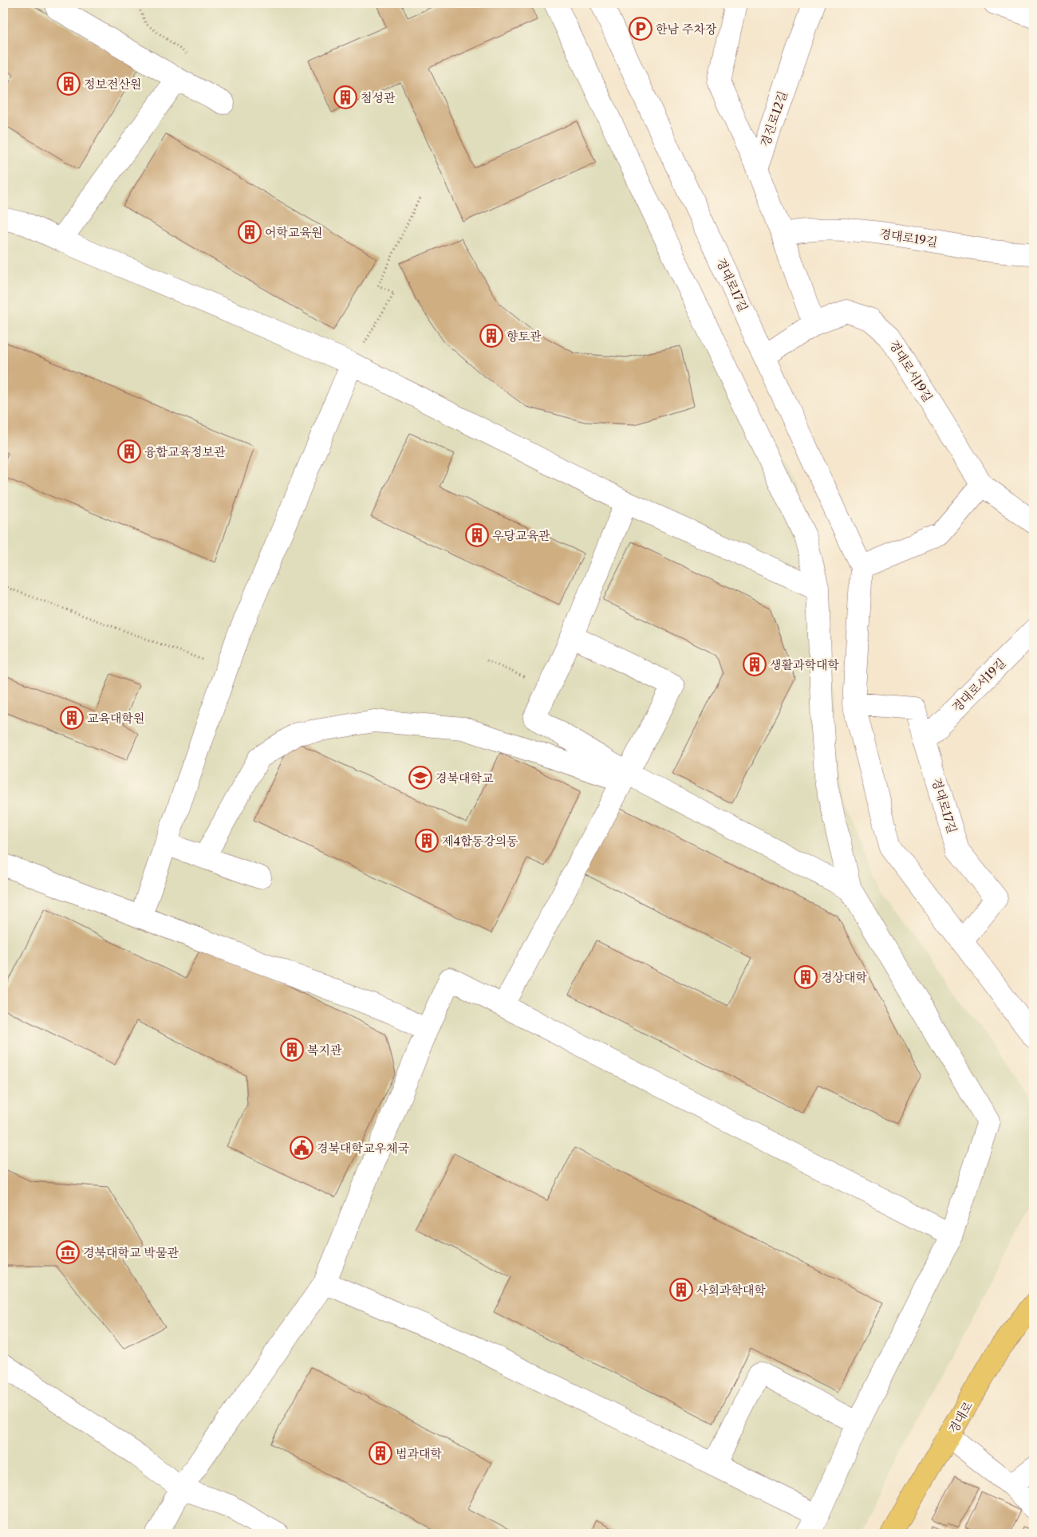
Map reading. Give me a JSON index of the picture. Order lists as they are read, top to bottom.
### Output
{
  "streets": {
    "main road": ["경대로"],
    "street": [
      "경진로12길",
      "경대로19길",
      "경대로17길",
      "경대로서19길"
    ]
  },
  "crossings": [
    ["경대로17길", "경대로서19길"]
  ],
  "places": {
    "parking": ["한남 주차장"],
    "building": [
      "정보전산원",
      "첨성관",
      "어학교육원",
      "향토관",
      "융합교육정보관",
      "우당교육관",
      "생활과학대학",
      "교육대학원",
      "제4합동강의동",
      "경상대학",
      "복지관",
      "사회과학대학",
      "법과대학"
    ],
    "school or university": ["경북대학교"],
    "public building": ["경북대학교우체국"],
    "museum": ["경북대학교 박물관"]
  }
}
